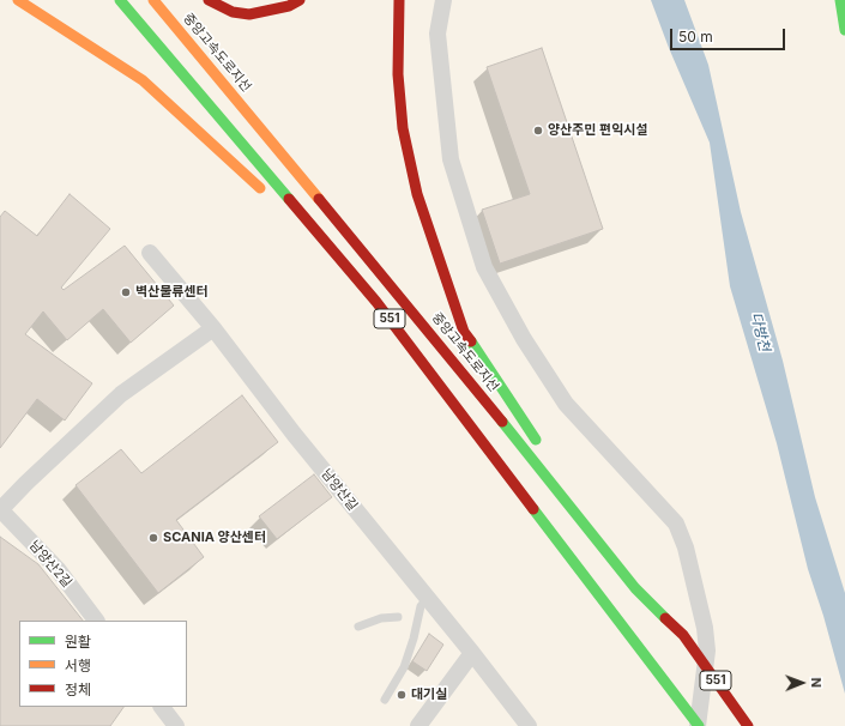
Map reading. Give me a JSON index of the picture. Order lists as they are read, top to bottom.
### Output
{
  "streets": {
    "main road": ["중앙고속도로지선", "551"],
    "street": ["남양산길", "남양산2길"]
  },
  "water": ["다방천"],
  "places": [
    "양산주민 편익시설",
    "벽산물류센터",
    "SCANIA 양산센터",
    "대기실"
  ],
  "legend": ["원활", "서행", "정체"],
  "scale_bar": "50 m",
  "north": "right"
}
